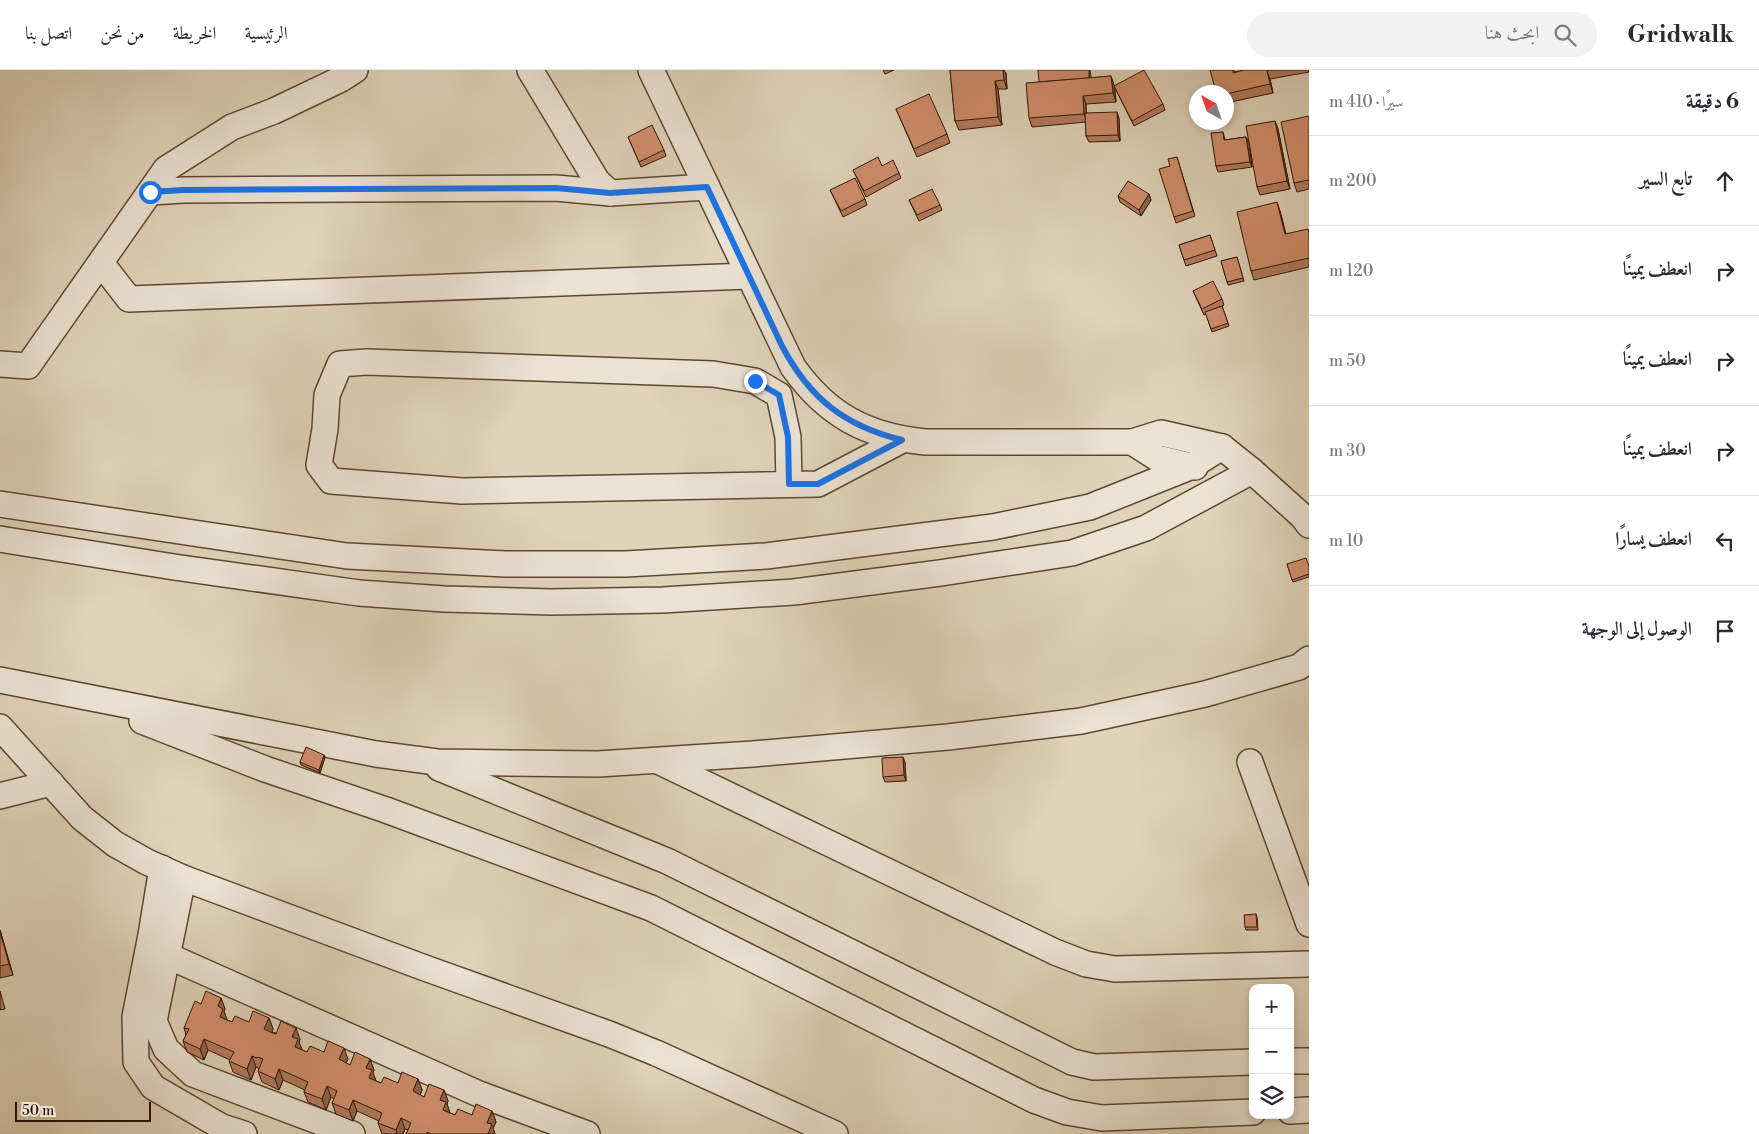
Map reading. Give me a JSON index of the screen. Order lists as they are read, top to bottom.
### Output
{
  "scale_bar": "50 m",
  "north": "top left",
  "page": {
    "header": "Gridwalk",
    "search": "ابحث هنا",
    "nav": [
      "الرئيسية",
      "الخريطة",
      "من نحن",
      "اتصل بنا"
    ],
    "heading": ["6 دقيقة", "سيرًا · 410 m"],
    "list": [
      ["تابع السير", "200 m"],
      ["انعطف يمينًا", "120 m"],
      ["انعطف يمينًا", "50 m"],
      ["انعطف يمينًا", "30 m"],
      ["انعطف يسارًا", "10 m"],
      "الوصول إلى الوجهة"
    ],
    "map_buttons": ["+", "−"],
    "scale": "50 m"
  }
}
